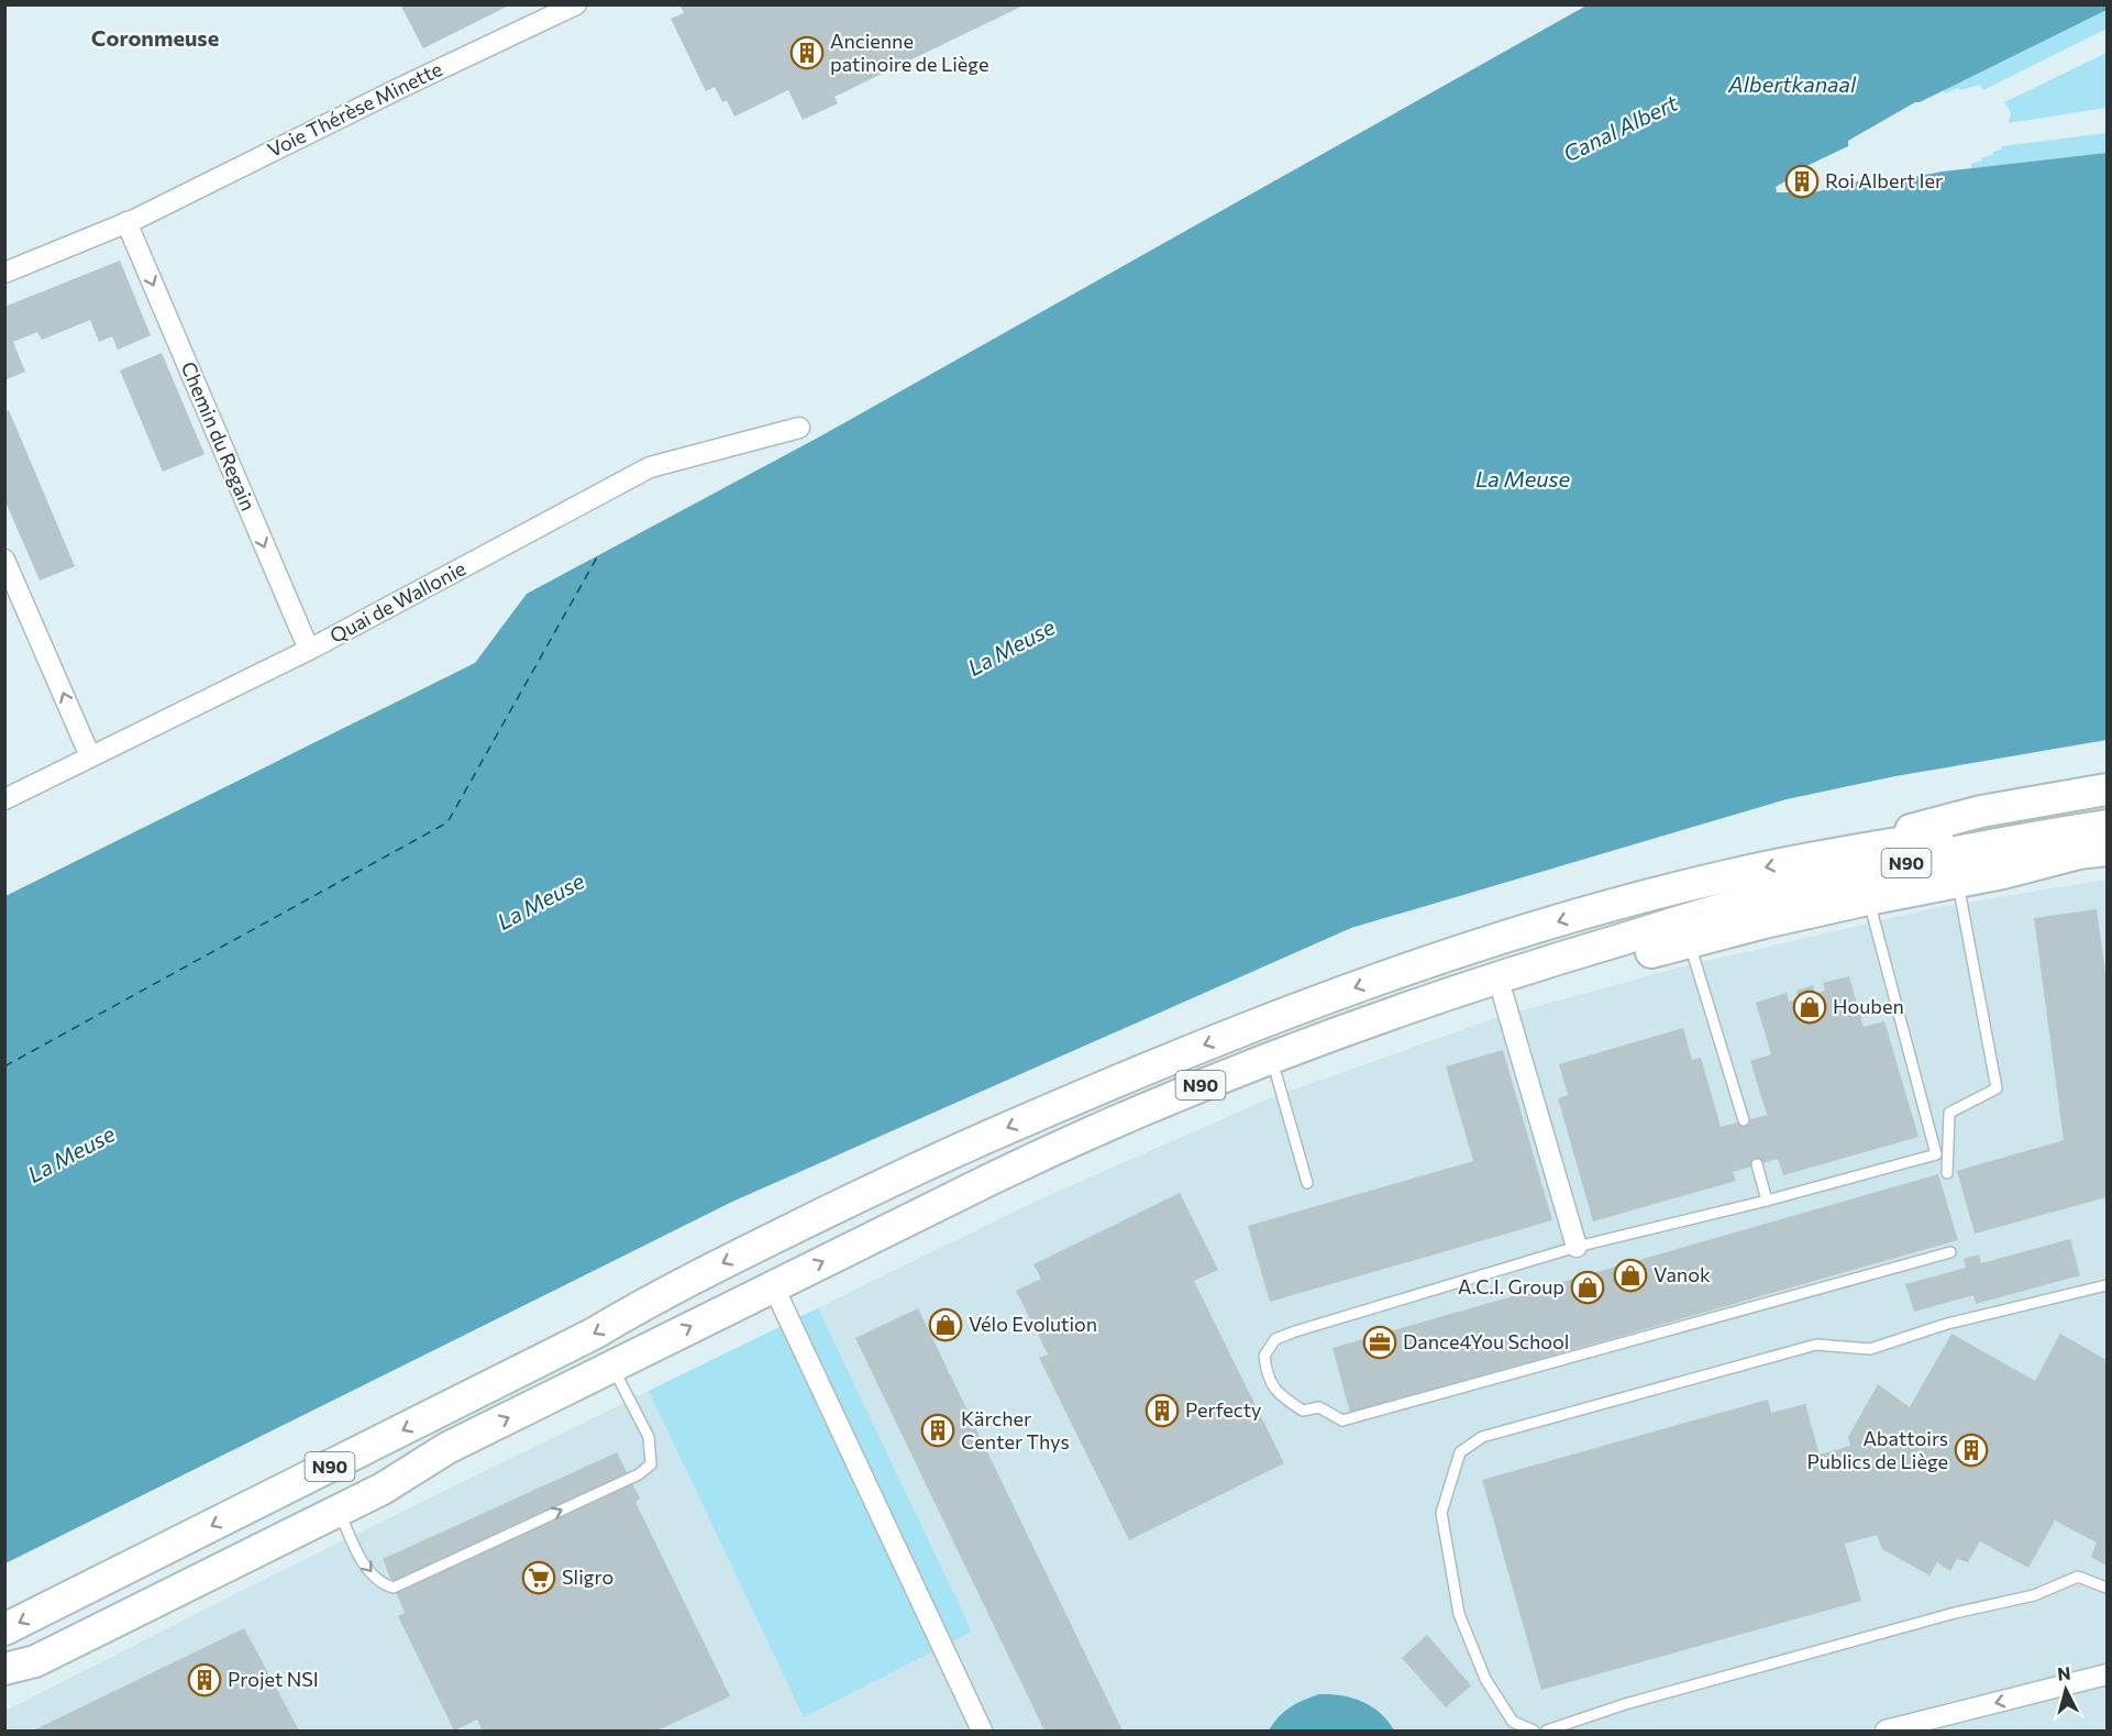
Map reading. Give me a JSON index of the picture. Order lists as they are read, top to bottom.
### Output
{
  "streets": {
    "main road": ["N90"],
    "street": ["Voie Thérèse Minette", "Chemin du Regain", "Quai de Wallonie"]
  },
  "crossings": [
    ["Voie Thérèse Minette", "Chemin du Regain"],
    ["Chemin du Regain", "Quai de Wallonie"]
  ],
  "one_way": ["Chemin du Regain"],
  "districts": ["Coronmeuse"],
  "water": ["Albertkanaal", "Canal Albert", "La Meuse"],
  "places": {
    "building": [
      "Ancienne patinoire de Liège",
      "Roi Albert Ier",
      "Perfecty",
      "Kärcher Center Thys",
      "Abattoirs Publics de Liège",
      "Projet NSI"
    ],
    "shop": [
      "Houben",
      "Vanok",
      "A.C.I. Group",
      "Vélo Evolution"
    ],
    "office": ["Dance4You School"],
    "supermarket": ["Sligro"]
  },
  "north": "top"
}
